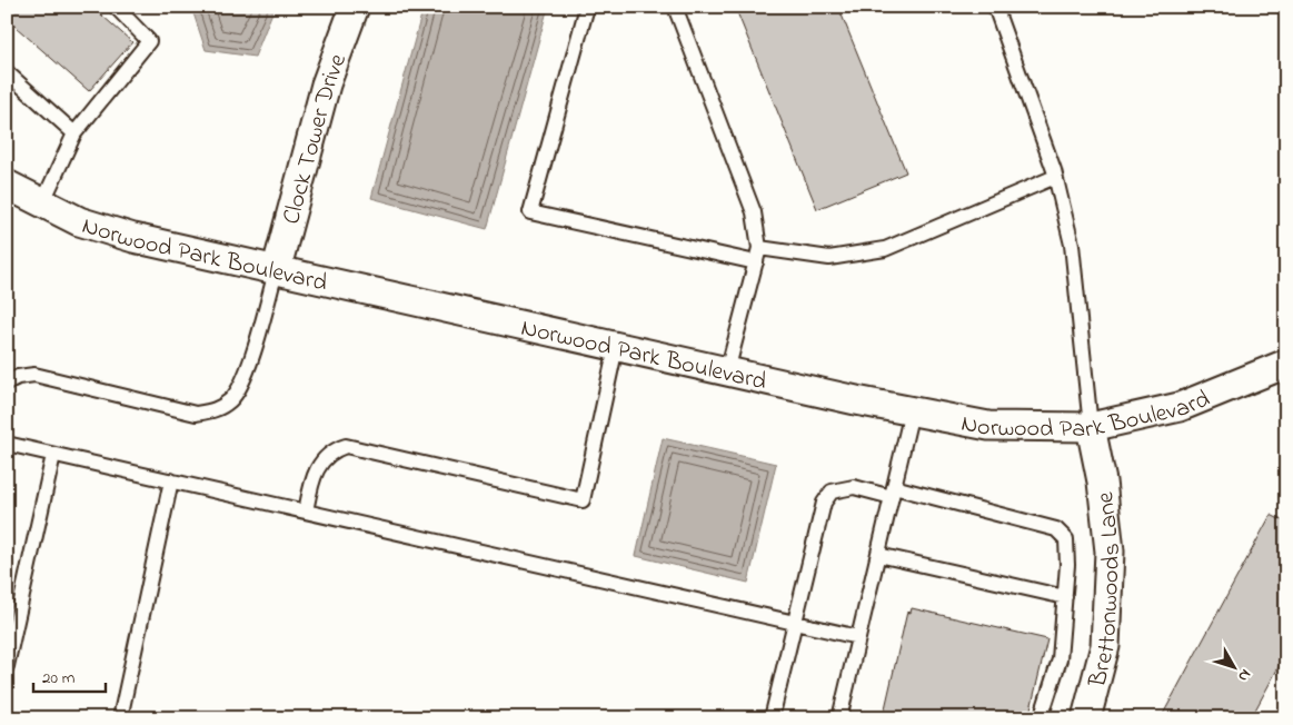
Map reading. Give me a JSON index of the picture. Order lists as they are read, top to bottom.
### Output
{
  "streets": {
    "street": ["Clock Tower Drive", "Norwood Park Boulevard", "Brettonwoods Lane"]
  },
  "crossings": [
    ["Clock Tower Drive", "Norwood Park Boulevard"],
    ["Norwood Park Boulevard", "Brettonwoods Lane"]
  ],
  "scale_bar": "20 m",
  "north": "bottom right"
}
